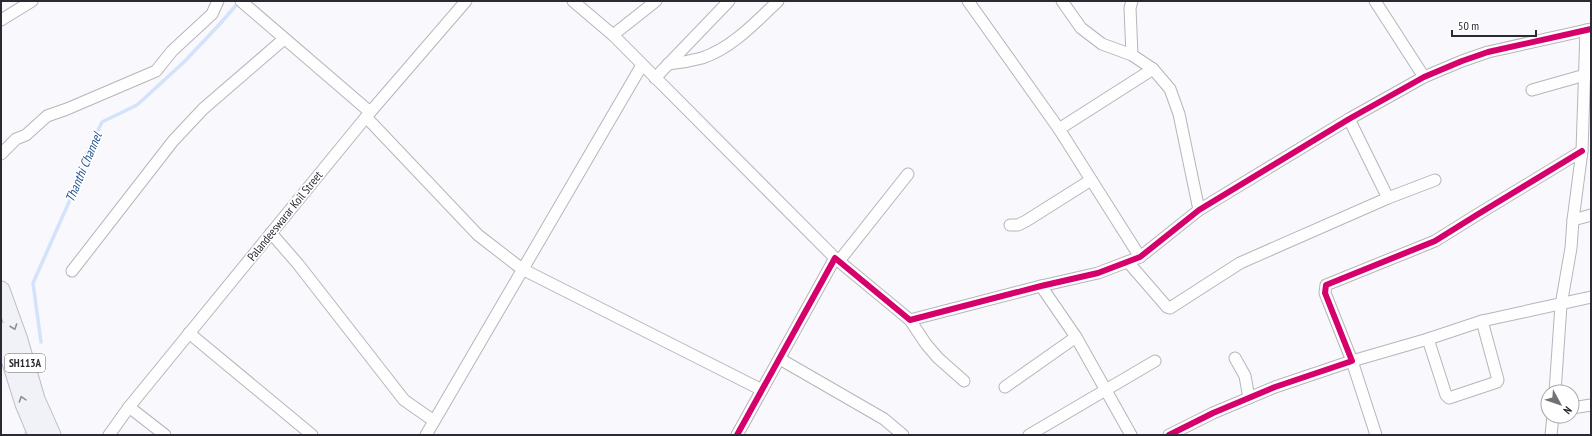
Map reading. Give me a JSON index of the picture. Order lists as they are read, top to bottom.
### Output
{
  "streets": {
    "main road": ["SH113A"],
    "street": ["Palandeeswarar Koil Street"]
  },
  "water": ["Thanthi Channel"],
  "scale_bar": "50 m",
  "north": "bottom right"
}
